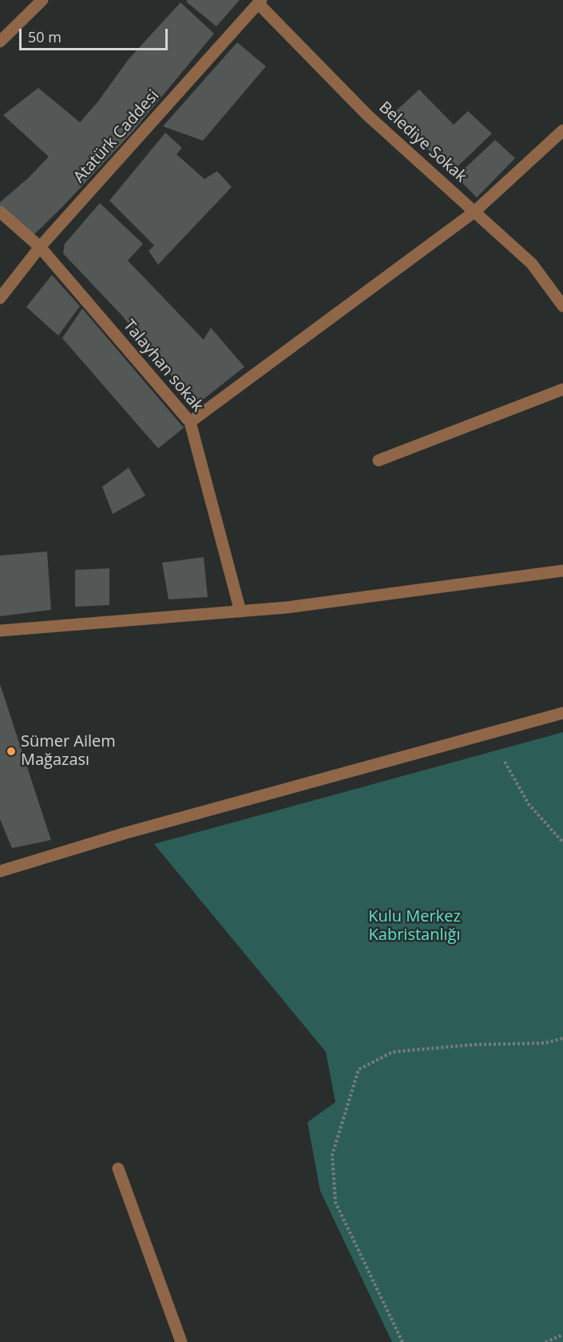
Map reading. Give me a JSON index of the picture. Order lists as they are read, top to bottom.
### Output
{
  "streets": {
    "street": ["Atatürk Caddesi", "Belediye Sokak", "Talayhan sokak"]
  },
  "crossings": [
    ["Atatürk Caddesi", "Belediye Sokak"],
    ["Atatürk Caddesi", "Talayhan sokak"]
  ],
  "parks": ["Kulu Merkez Kabristanlığı"],
  "places": ["Sümer Ailem Mağazası"],
  "scale_bar": "50 m"
}
